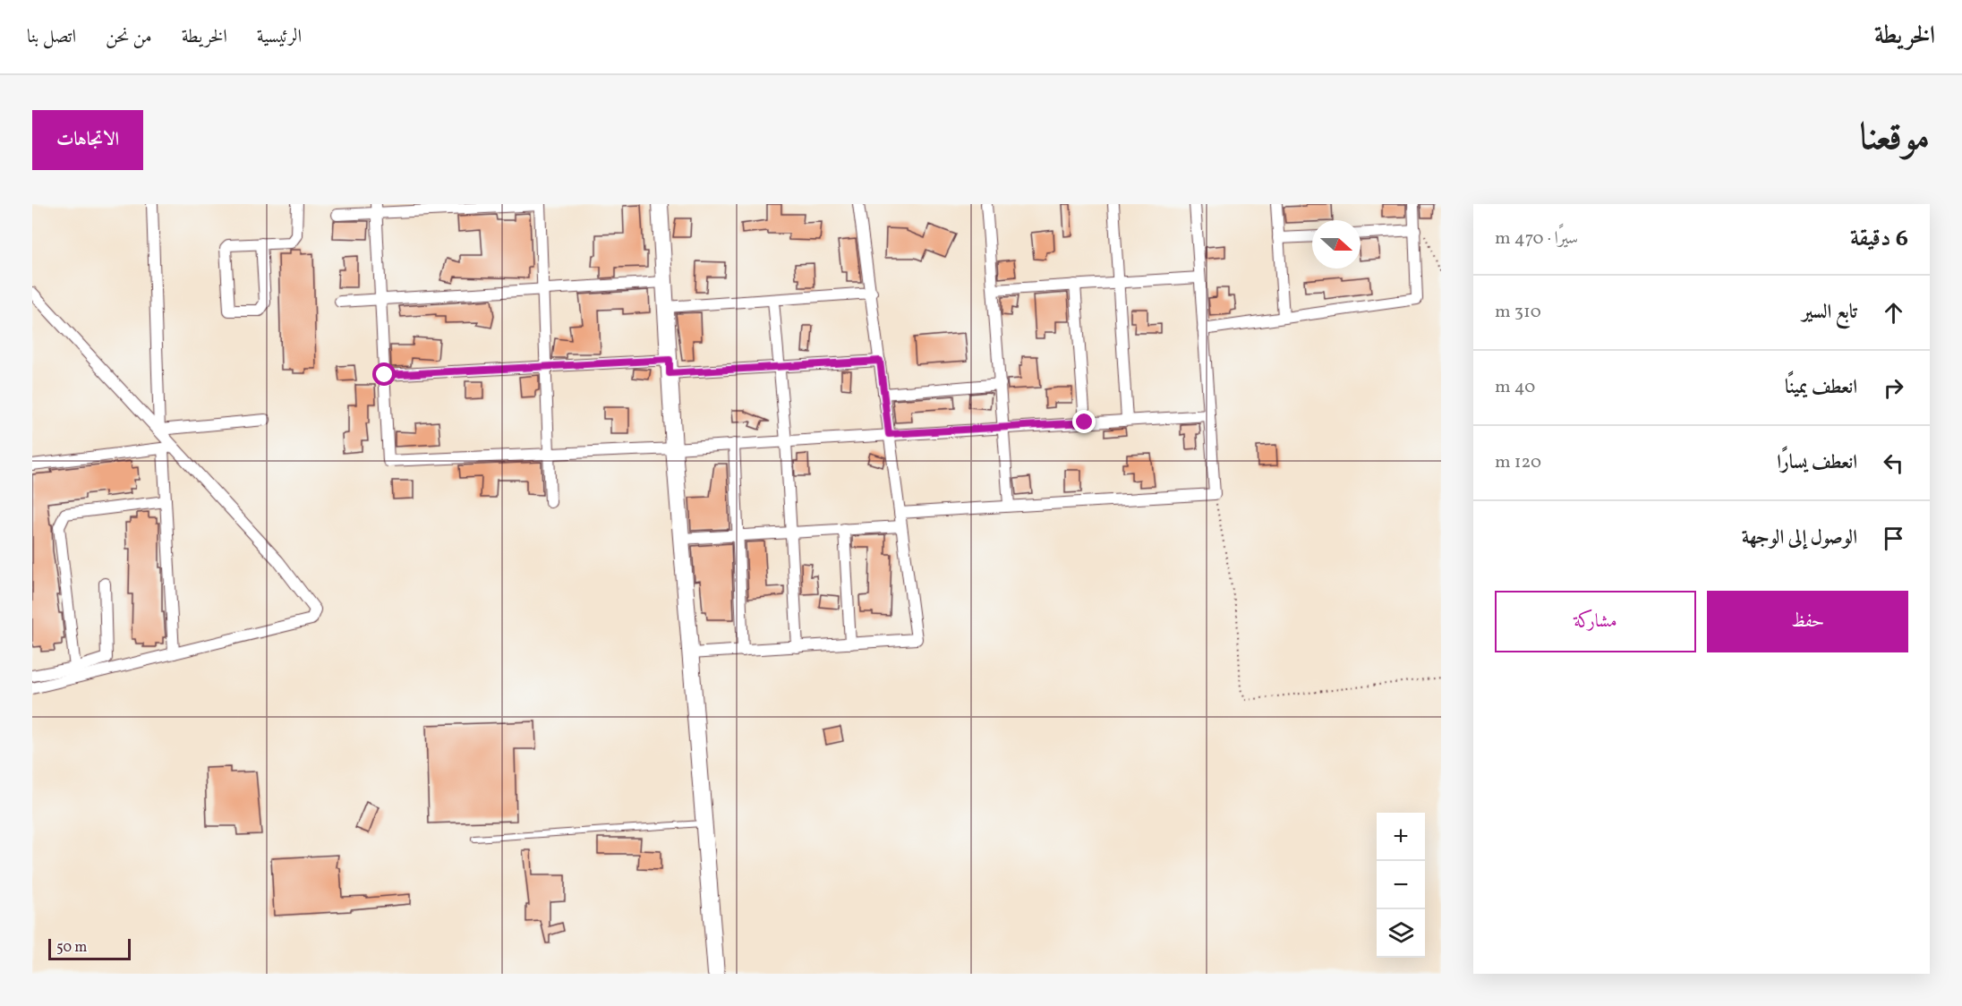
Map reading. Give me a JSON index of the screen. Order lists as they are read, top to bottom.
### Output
{
  "scale_bar": "50 m",
  "north": "right",
  "page": {
    "header": "الخريطة",
    "nav": [
      "الرئيسية",
      "الخريطة",
      "من نحن",
      "اتصل بنا"
    ],
    "title": "موقعنا",
    "buttons": [
      "الاتجاهات",
      ["حفظ", "مشاركة"]
    ],
    "heading": ["6 دقيقة", "سيرًا · 470 m"],
    "list": [
      ["تابع السير", "310 m"],
      ["انعطف يمينًا", "40 m"],
      ["انعطف يسارًا", "120 m"],
      "الوصول إلى الوجهة"
    ],
    "map_buttons": ["+", "−"],
    "scale": "50 m"
  }
}
